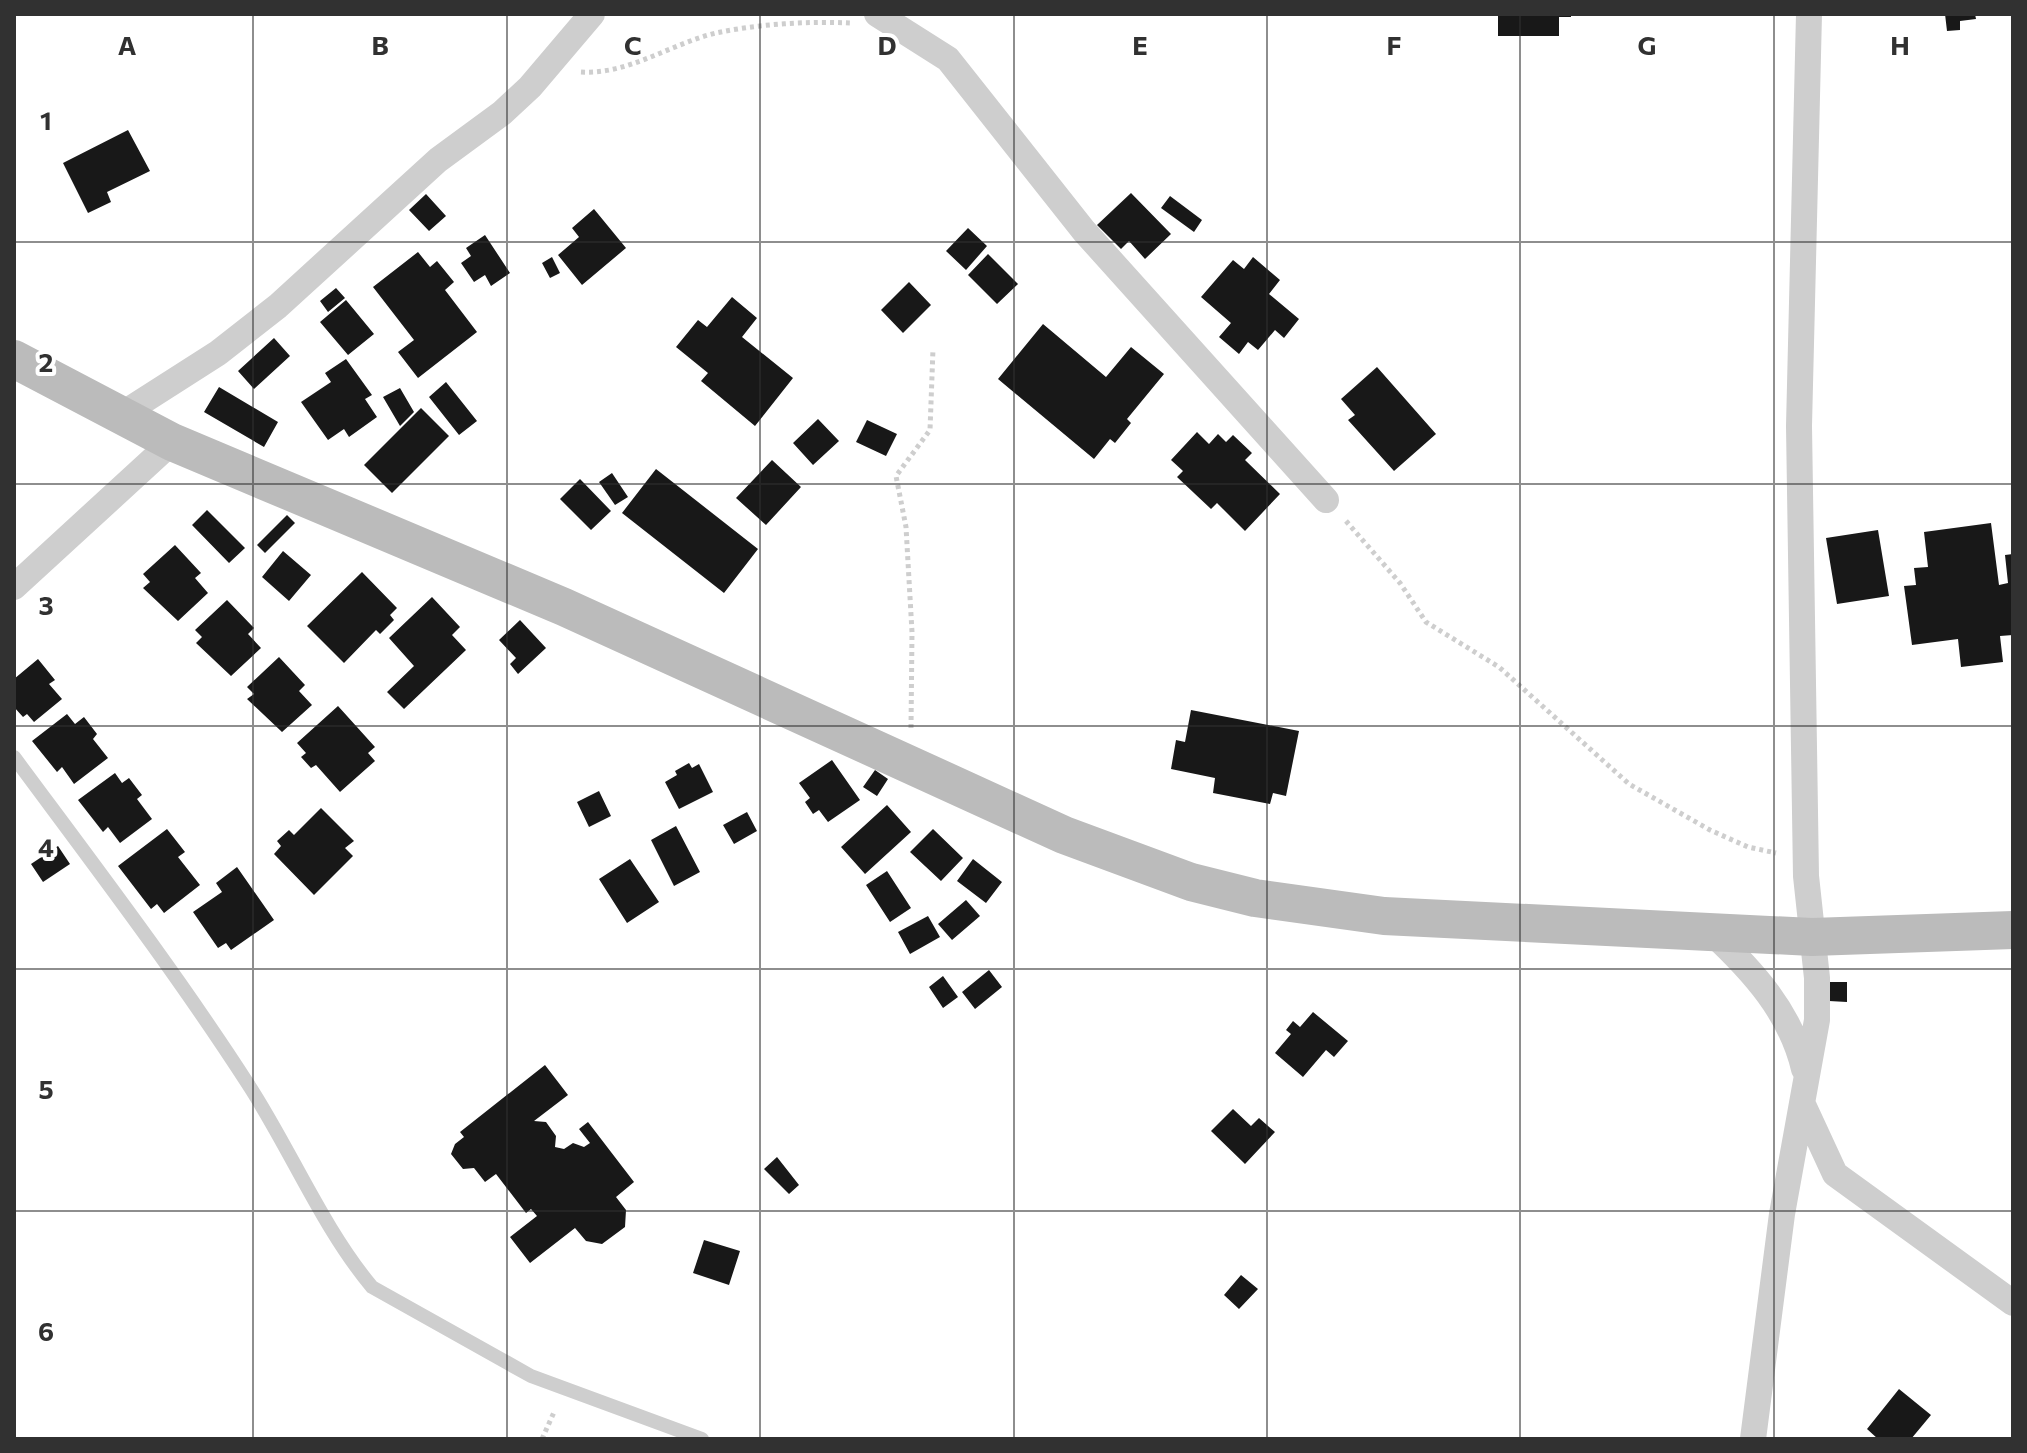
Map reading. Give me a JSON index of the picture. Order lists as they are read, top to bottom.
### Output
{
  "grid": {
    "columns": [
      "A",
      "B",
      "C",
      "D",
      "E",
      "F",
      "G",
      "H"
    ],
    "rows": [
      "1",
      "2",
      "3",
      "4",
      "5",
      "6"
    ]
  }
}
